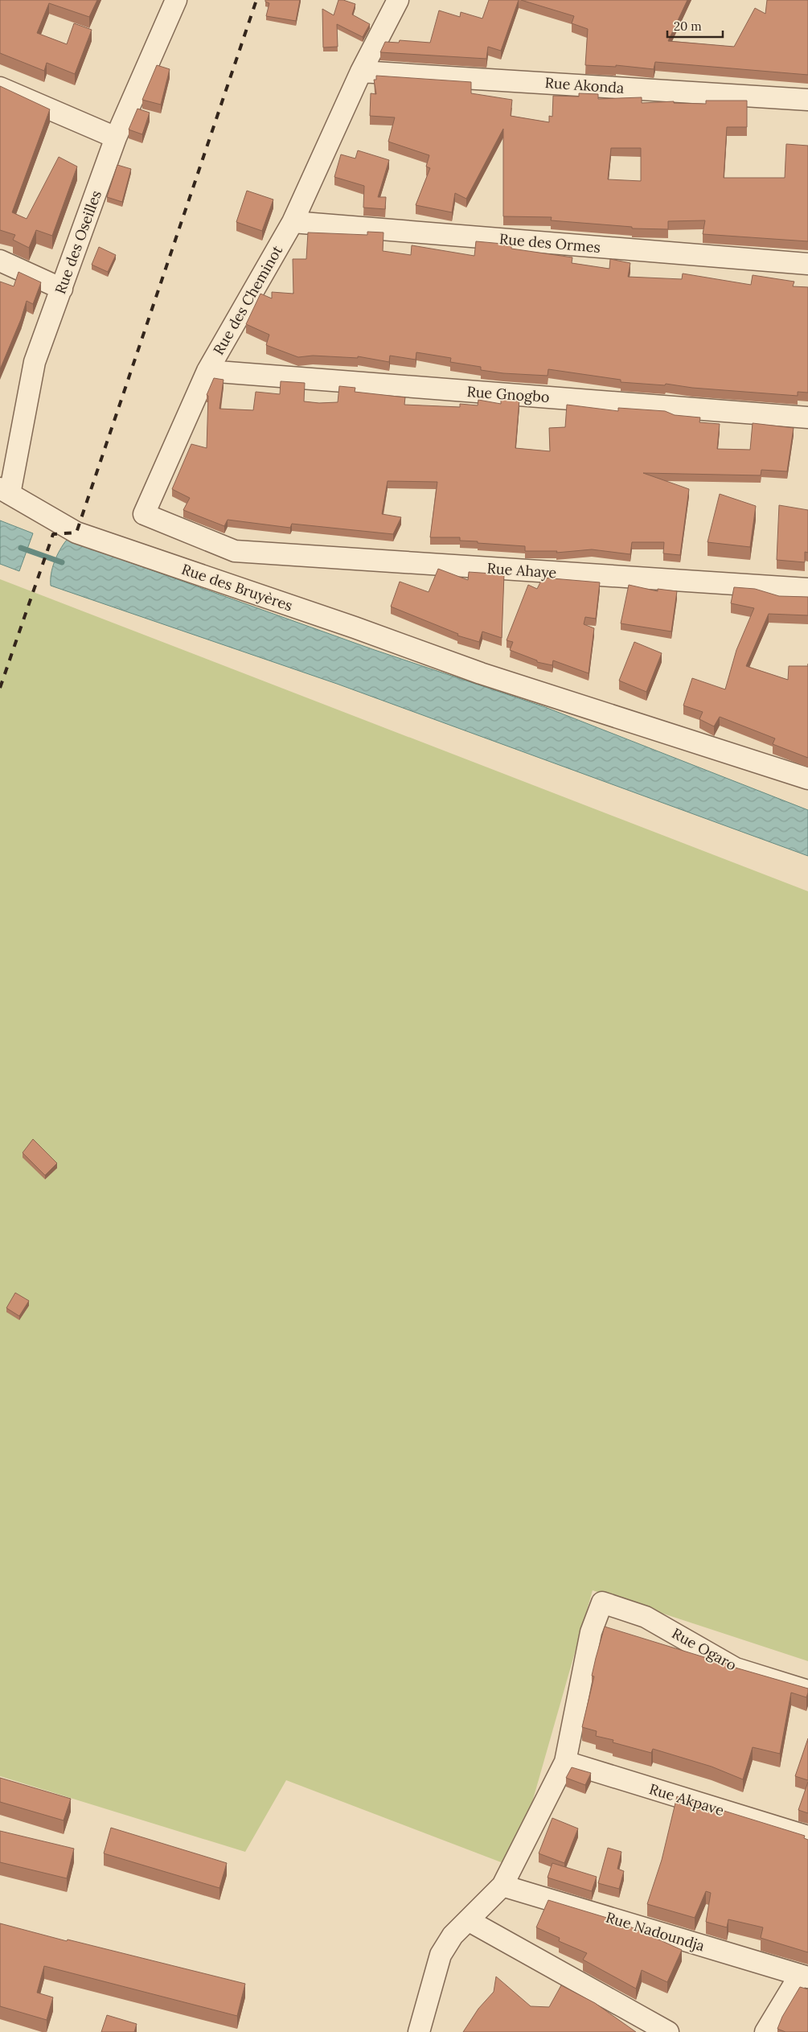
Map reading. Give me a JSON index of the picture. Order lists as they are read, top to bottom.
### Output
{
  "streets": {
    "street": [
      "Rue Akonda",
      "Rue des Oseilles",
      "Rue des Ormes",
      "Rue des Cheminot",
      "Rue Gnogbo",
      "Rue Ahaye",
      "Rue des Bruyères",
      "Rue Ogaro",
      "Rue Akpave",
      "Rue Nadoundja"
    ]
  },
  "crossings": [
    ["Rue Akonda", "Rue des Cheminot"],
    ["Rue des Oseilles", "Rue des Bruyères"],
    ["Rue des Ormes", "Rue des Cheminot"],
    ["Rue des Cheminot", "Rue Gnogbo"],
    ["Rue des Cheminot", "Rue Ahaye"],
    ["Rue Ogaro", "Rue Akpave"]
  ],
  "scale_bar": "20 m"
}
